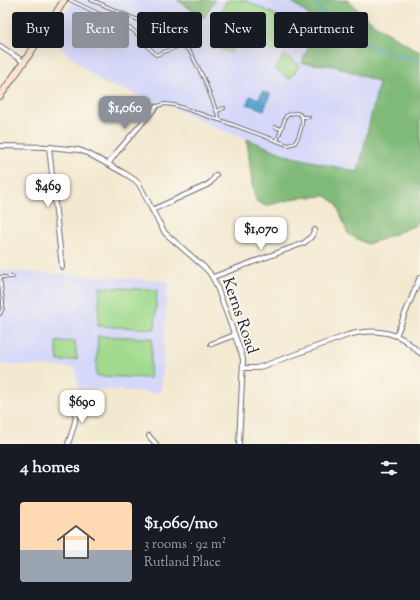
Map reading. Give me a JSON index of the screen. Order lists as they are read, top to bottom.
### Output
{
  "streets": {
    "street": ["Kerns Road"]
  },
  "page": {
    "chip": [
      "Buy",
      "Rent",
      "Filters",
      "New",
      "Apartment"
    ],
    "price": [
      "$1,060",
      "$469",
      "$1,070",
      "$690"
    ],
    "heading": "4 homes",
    "list": [
      {
        "name": "$1,060/mo",
        "note": "3 rooms · 92 m² · Rutland Place"
      }
    ]
  }
}
